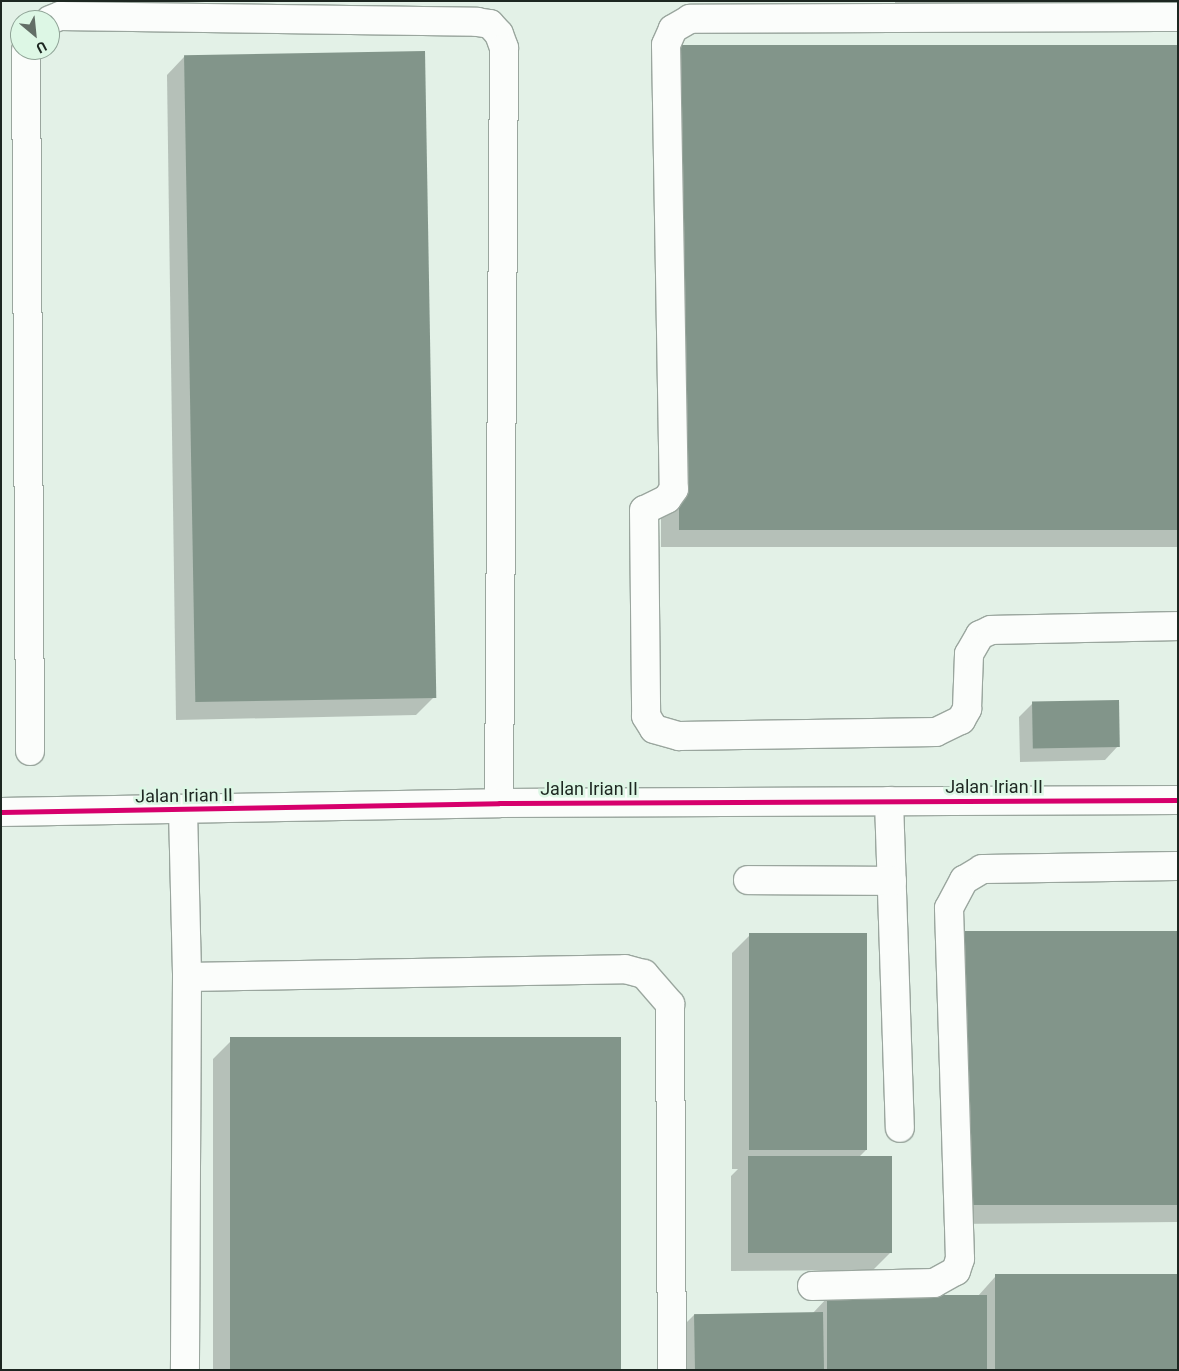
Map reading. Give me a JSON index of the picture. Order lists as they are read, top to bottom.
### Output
{
  "streets": {
    "street": ["Jalan Irian II"]
  },
  "north": "bottom right"
}
